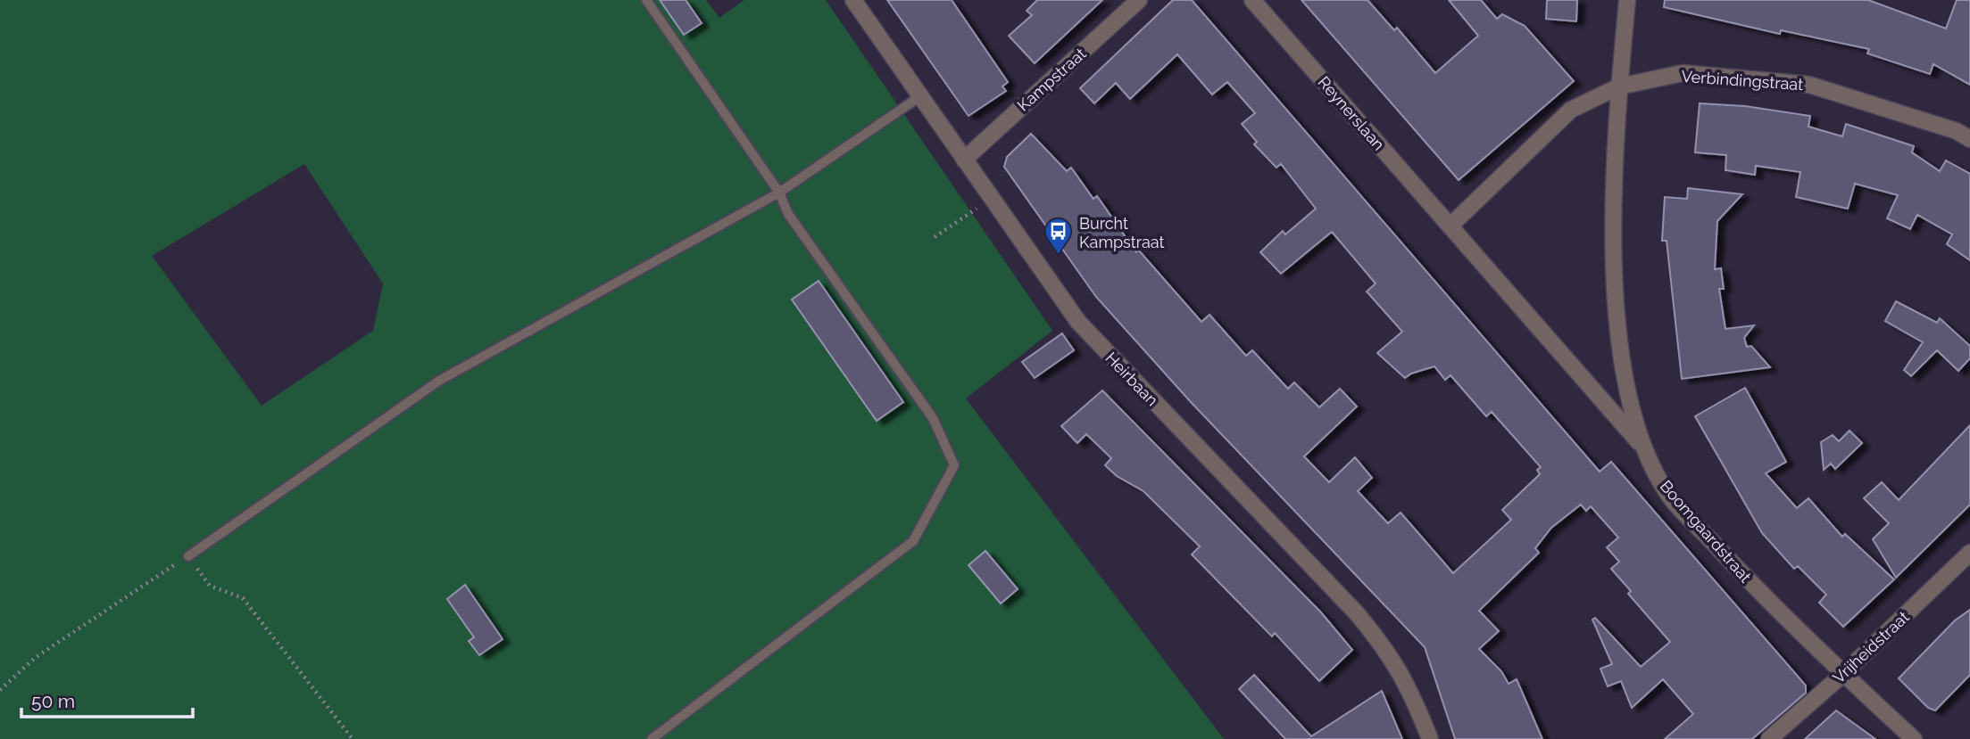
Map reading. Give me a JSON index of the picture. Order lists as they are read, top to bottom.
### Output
{
  "streets": {
    "street": [
      "Kampstraat",
      "Verbindingstraat",
      "Reynerslaan",
      "Heirbaan",
      "Boomgaardstraat",
      "Vrijheidstraat"
    ]
  },
  "crossings": [
    ["Kampstraat", "Heirbaan"],
    ["Verbindingstraat", "Boomgaardstraat"],
    ["Reynerslaan", "Boomgaardstraat"],
    ["Boomgaardstraat", "Vrijheidstraat"]
  ],
  "places": {
    "bus stop": ["Burcht Kampstraat"]
  },
  "scale_bar": "50 m"
}
